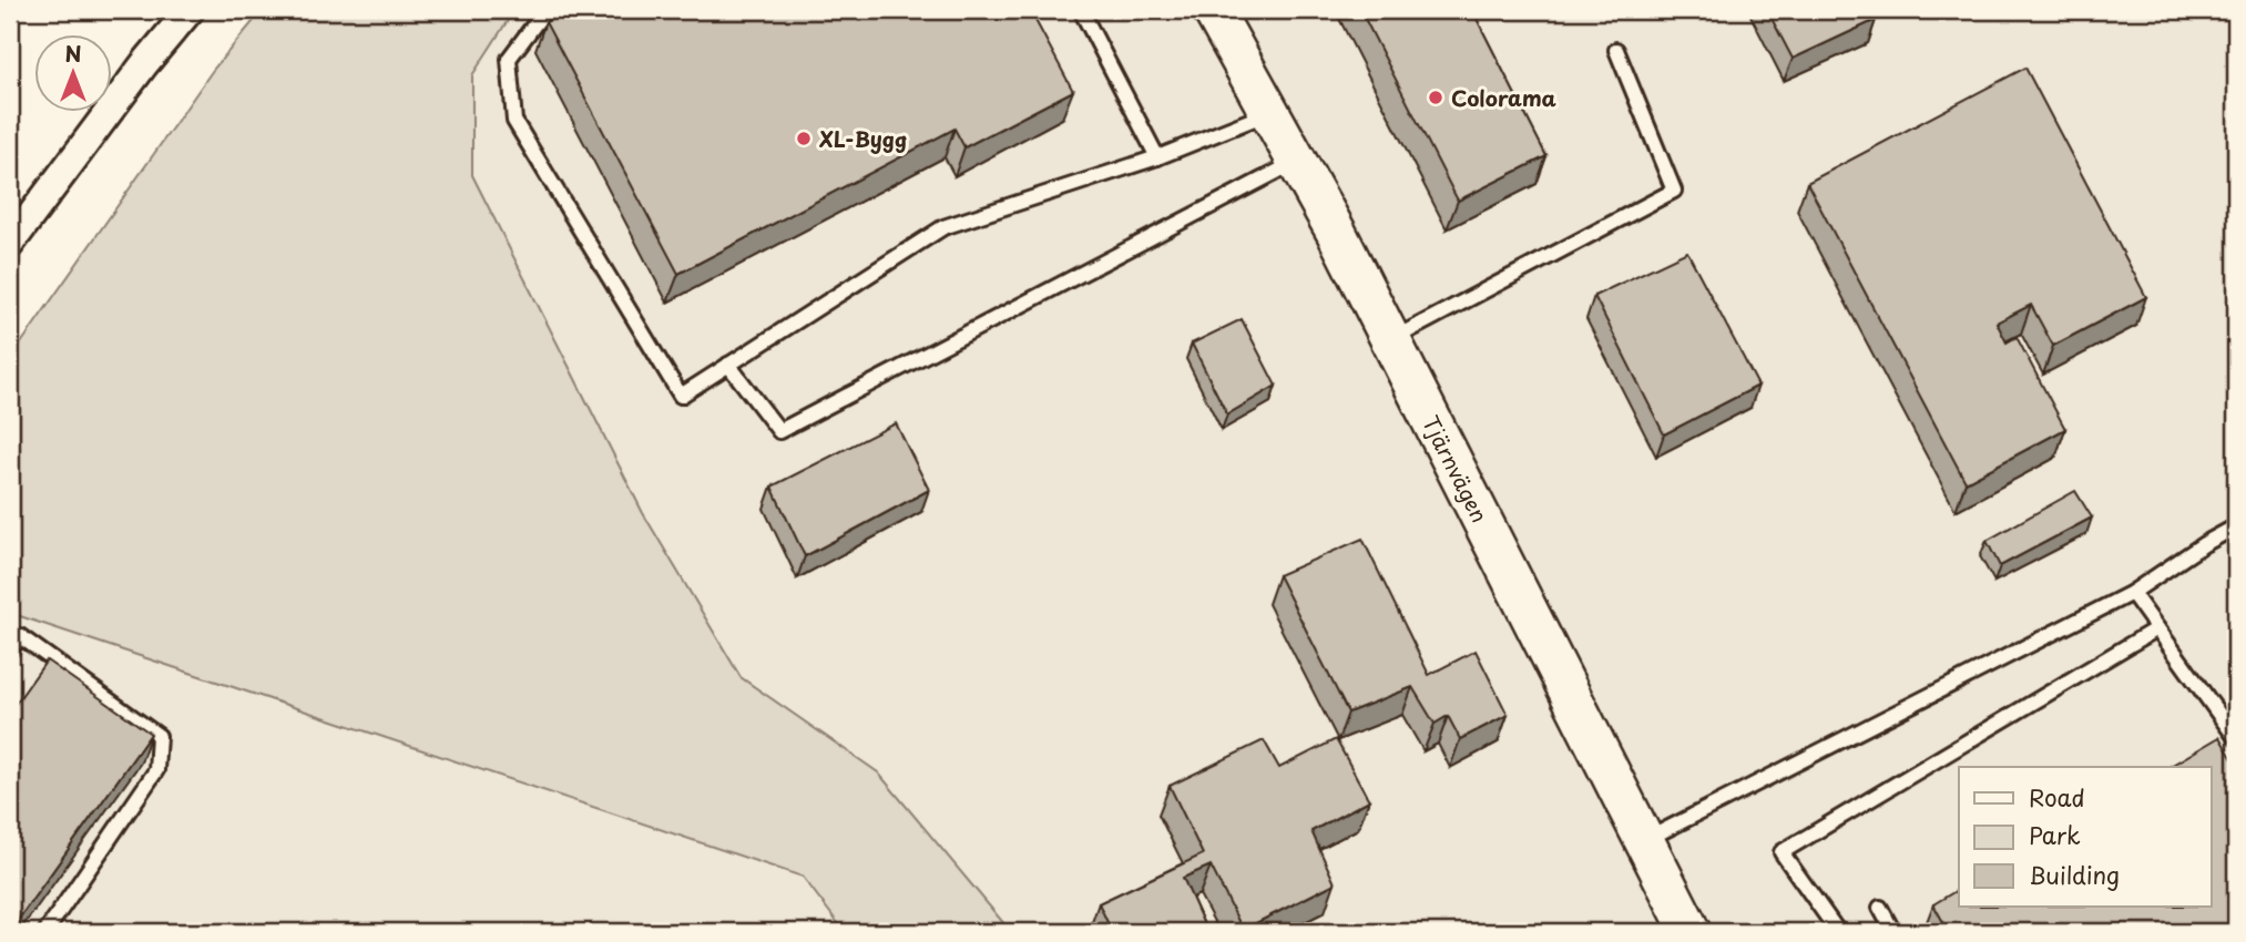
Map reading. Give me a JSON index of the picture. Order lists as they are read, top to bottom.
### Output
{
  "streets": {
    "street": ["Tjärnvägen"]
  },
  "places": ["Colorama", "XL-Bygg"],
  "legend": ["Road", "Park", "Building"],
  "north": "top"
}
